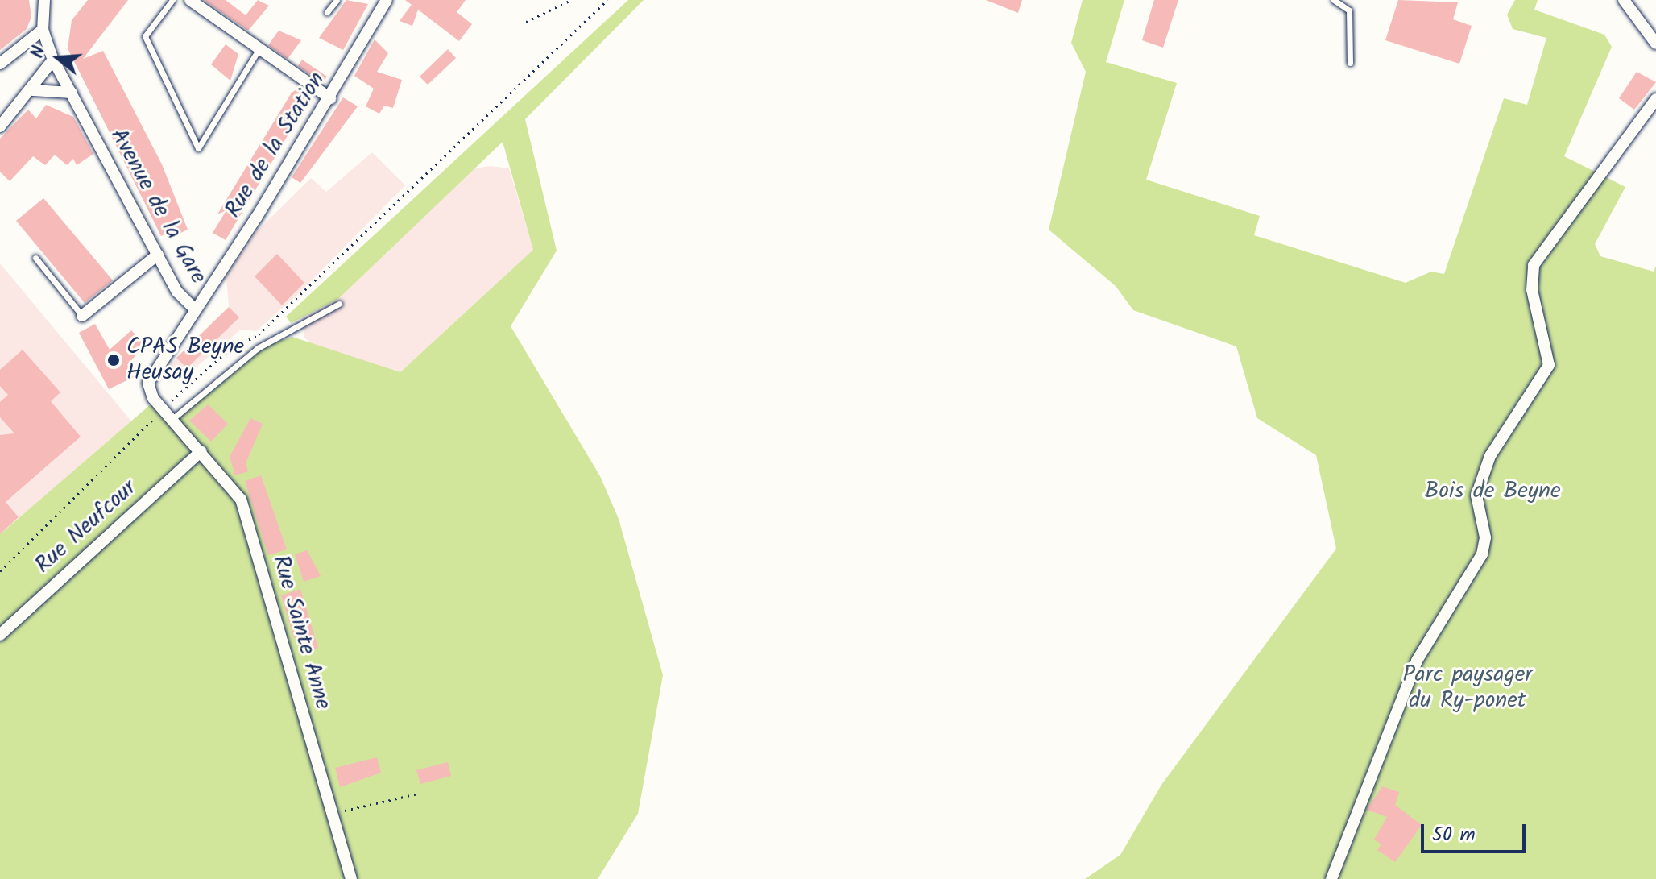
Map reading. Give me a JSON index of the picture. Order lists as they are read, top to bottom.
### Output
{
  "streets": {
    "street": [
      "Rue de la Station",
      "Avenue de la Gare",
      "Rue Neufcour",
      "Rue Sainte Anne"
    ]
  },
  "crossings": [
    ["Rue de la Station", "Avenue de la Gare"],
    ["Avenue de la Gare", "Rue Sainte Anne"],
    ["Rue Neufcour", "Rue Sainte Anne"]
  ],
  "parks": ["Bois de Beyne", "Parc paysager du Ry-ponet"],
  "places": ["CPAS Beyne Heusay"],
  "scale_bar": "50 m",
  "north": "left"
}
